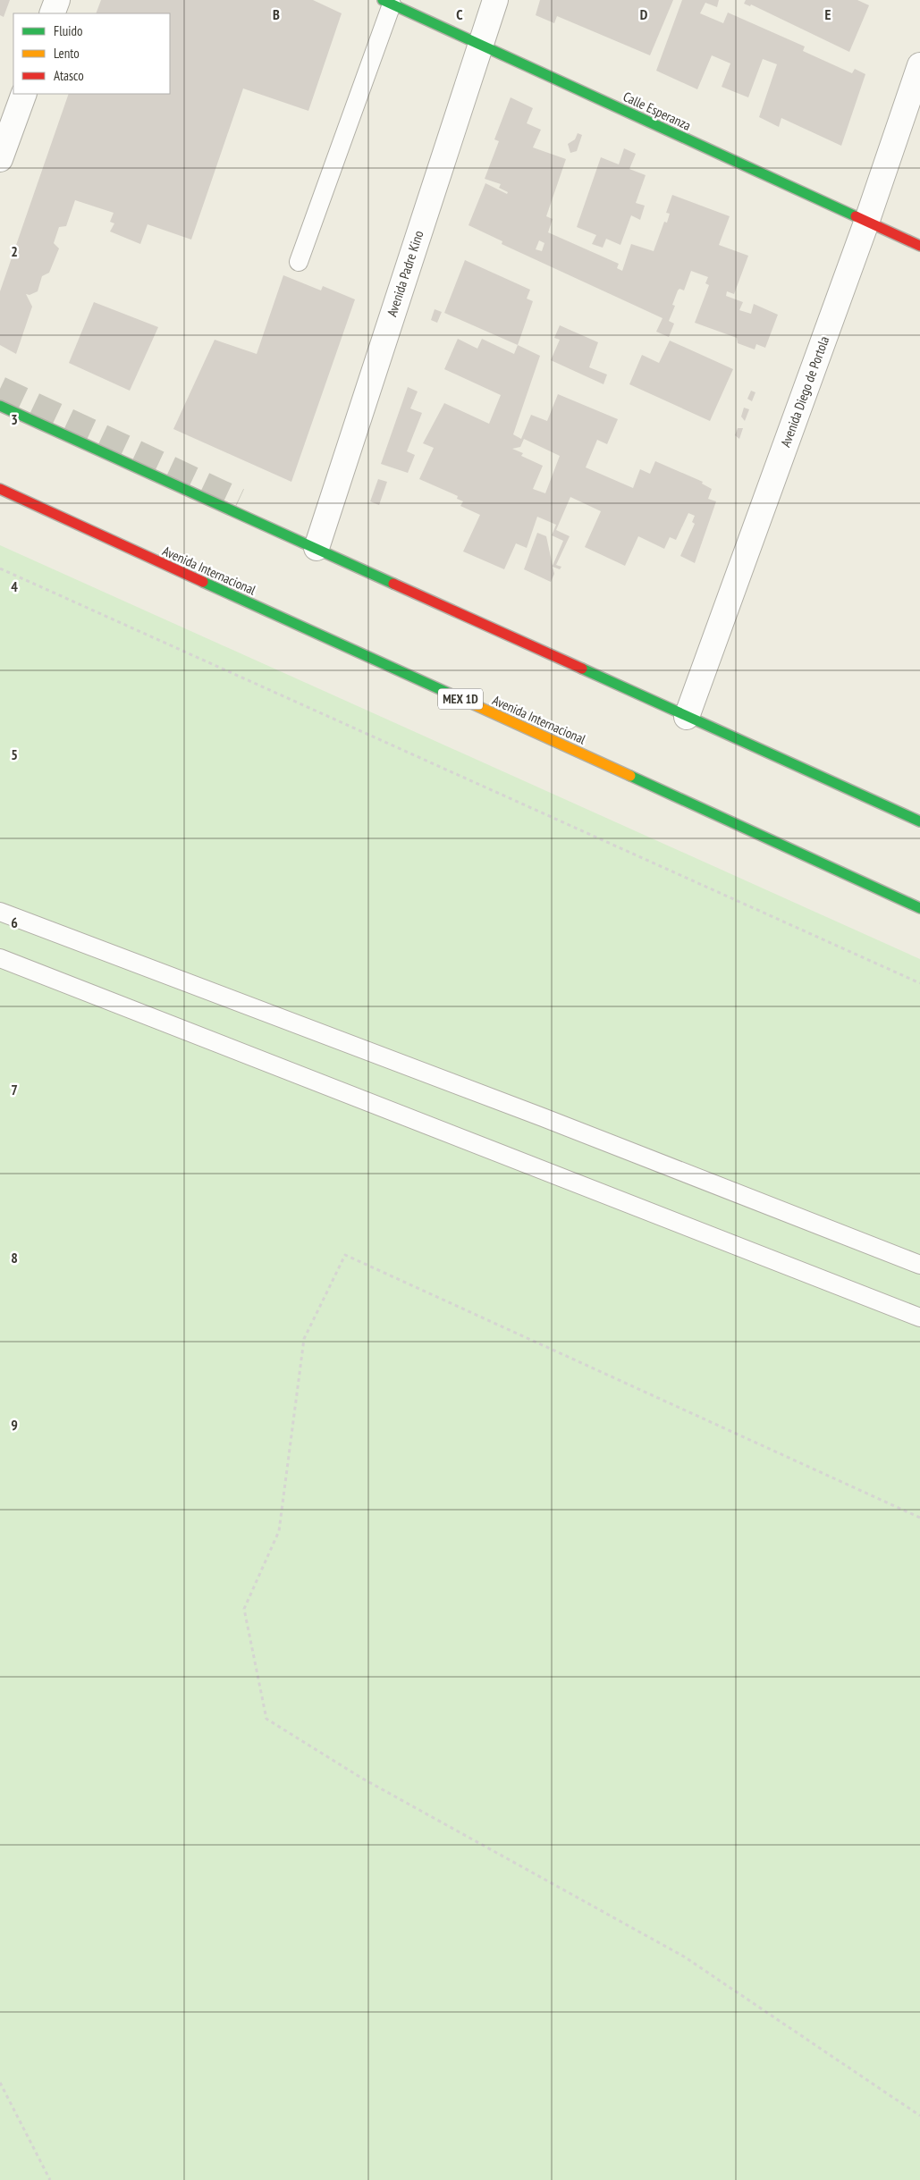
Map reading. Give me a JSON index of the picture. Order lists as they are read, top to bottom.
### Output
{
  "streets": {
    "main road": ["Calle Esperanza", "Avenida Internacional", "MEX 1D"],
    "street": ["Avenida Padre Kino", "Avenida Diego de Portola"]
  },
  "crossings": [
    ["Calle Esperanza", "Avenida Padre Kino"],
    ["Calle Esperanza", "Avenida Diego de Portola"]
  ],
  "legend": ["Fluido", "Lento", "Atasco"],
  "grid": {
    "columns": [
      "B",
      "C",
      "D",
      "E"
    ],
    "rows": [
      "2",
      "3",
      "4",
      "5",
      "6",
      "7",
      "8",
      "9"
    ]
  }
}
